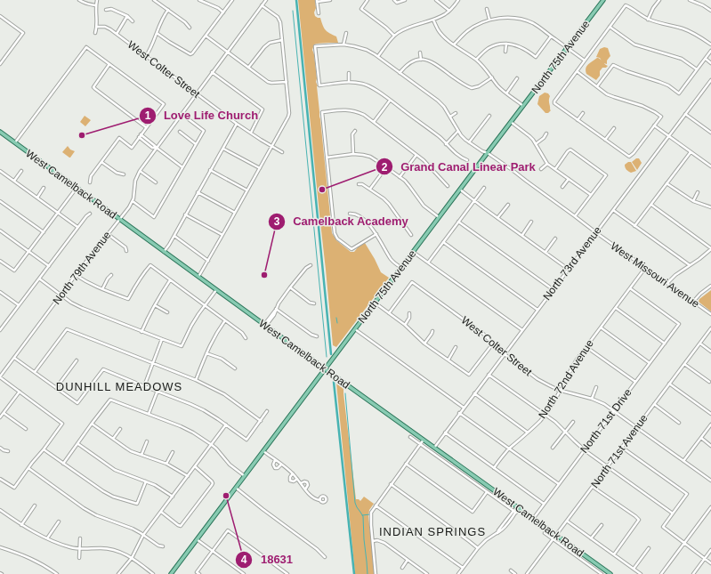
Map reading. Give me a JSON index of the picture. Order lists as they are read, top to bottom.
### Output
{
  "streets": {
    "main road": ["North 75th Avenue", "West Camelback Road"],
    "street": [
      "West Colter Street",
      "North 73rd Avenue",
      "North 79th Avenue",
      "West Missouri Avenue",
      "North 72nd Avenue",
      "North 71st Drive",
      "North 71st Avenue"
    ]
  },
  "crossings": [
    ["North 75th Avenue", "West Camelback Road"],
    ["North 75th Avenue", "West Missouri Avenue"],
    ["West Colter Street", "North 73rd Avenue"],
    ["West Colter Street", "North 79th Avenue"],
    ["West Colter Street", "North 72nd Avenue"],
    ["West Colter Street", "North 71st Drive"],
    ["West Colter Street", "North 71st Avenue"],
    ["West Camelback Road", "North 73rd Avenue"],
    ["West Camelback Road", "North 79th Avenue"],
    ["West Camelback Road", "North 71st Drive"],
    ["West Camelback Road", "North 71st Avenue"],
    ["North 73rd Avenue", "West Missouri Avenue"],
    ["West Missouri Avenue", "North 72nd Avenue"],
    ["North 72nd Avenue", "North 71st Drive"]
  ],
  "districts": ["DUNHILL MEADOWS", "INDIAN SPRINGS"],
  "places": [
    "Love Life Church",
    "Grand Canal Linear Park",
    "Camelback Academy",
    "18631"
  ]
}
